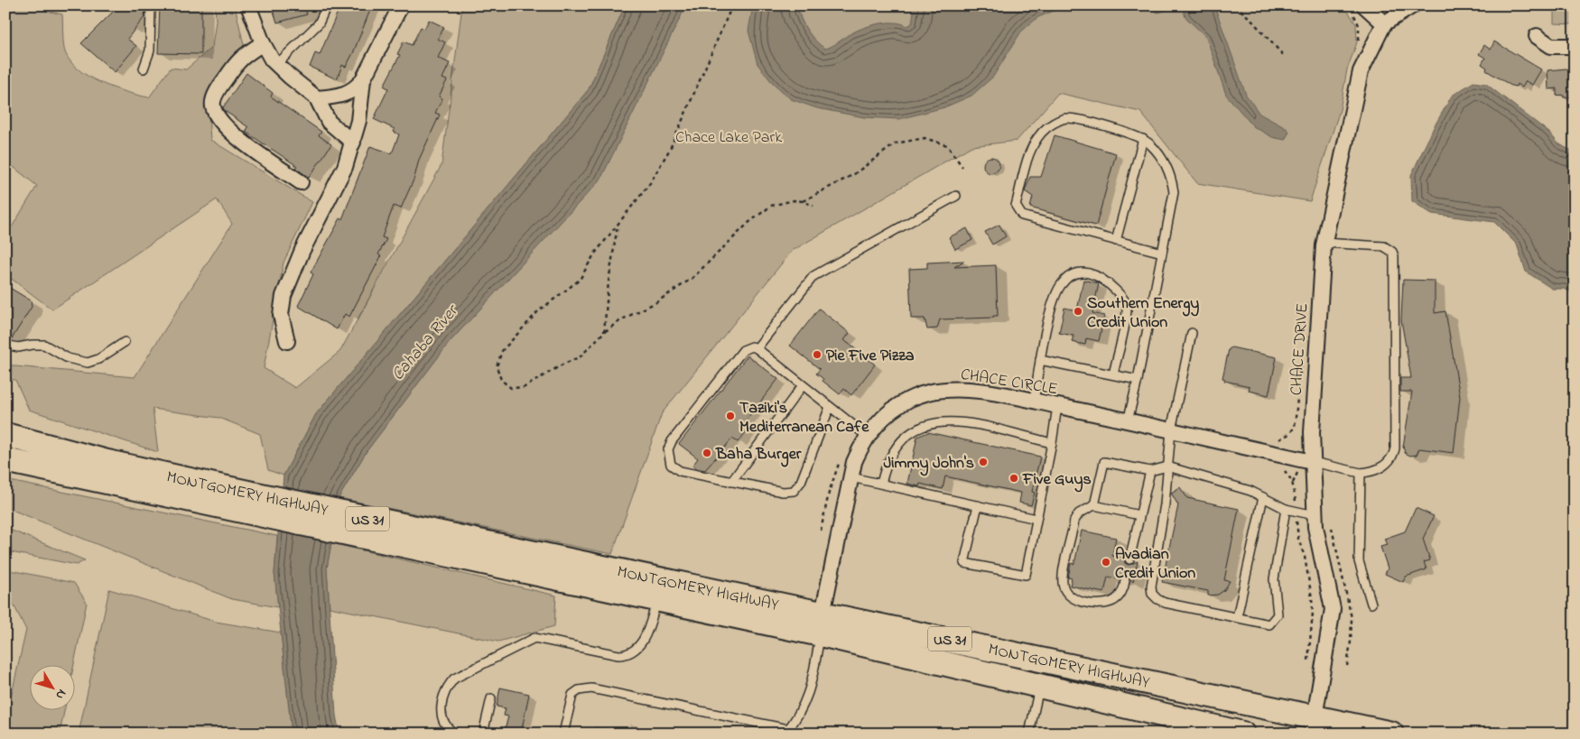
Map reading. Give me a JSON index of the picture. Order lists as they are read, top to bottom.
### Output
{
  "streets": {
    "main road": ["MONTGOMERY HIGHWAY", "US 31"],
    "street": ["CHACE DRIVE", "CHACE CIRCLE"]
  },
  "crossings": [
    ["CHACE DRIVE", "CHACE CIRCLE"],
    ["CHACE DRIVE", "MONTGOMERY HIGHWAY"],
    ["CHACE CIRCLE", "MONTGOMERY HIGHWAY"]
  ],
  "water": ["Cahaba River"],
  "parks": ["Chace Lake Park"],
  "places": [
    "Southern Energy Credit Union",
    "Pie Five Pizza",
    "Taziki's Mediterranean Cafe",
    "Baha Burger",
    "Jimmy John's",
    "Five Guys",
    "Avadian Credit Union"
  ],
  "north": "bottom right"
}
